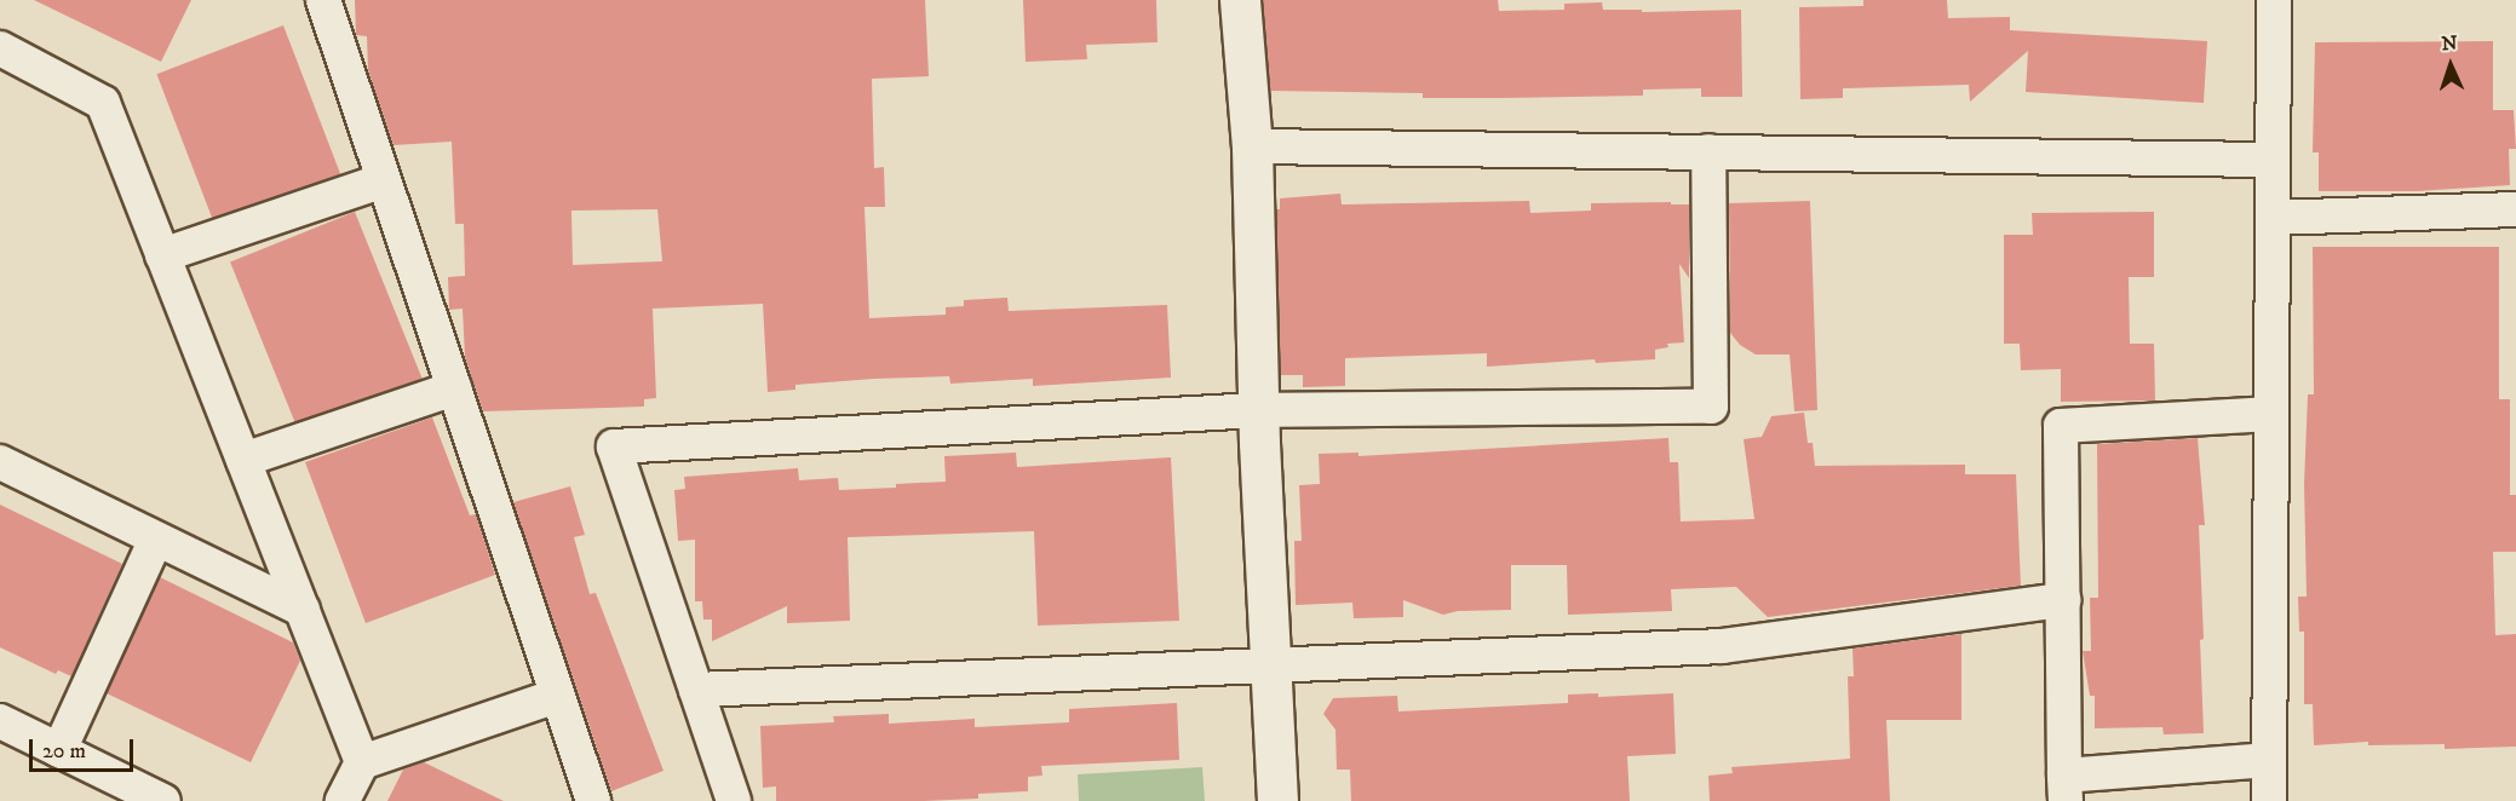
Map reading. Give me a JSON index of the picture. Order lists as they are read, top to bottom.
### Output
{
  "scale_bar": "20 m",
  "north": "top"
}
